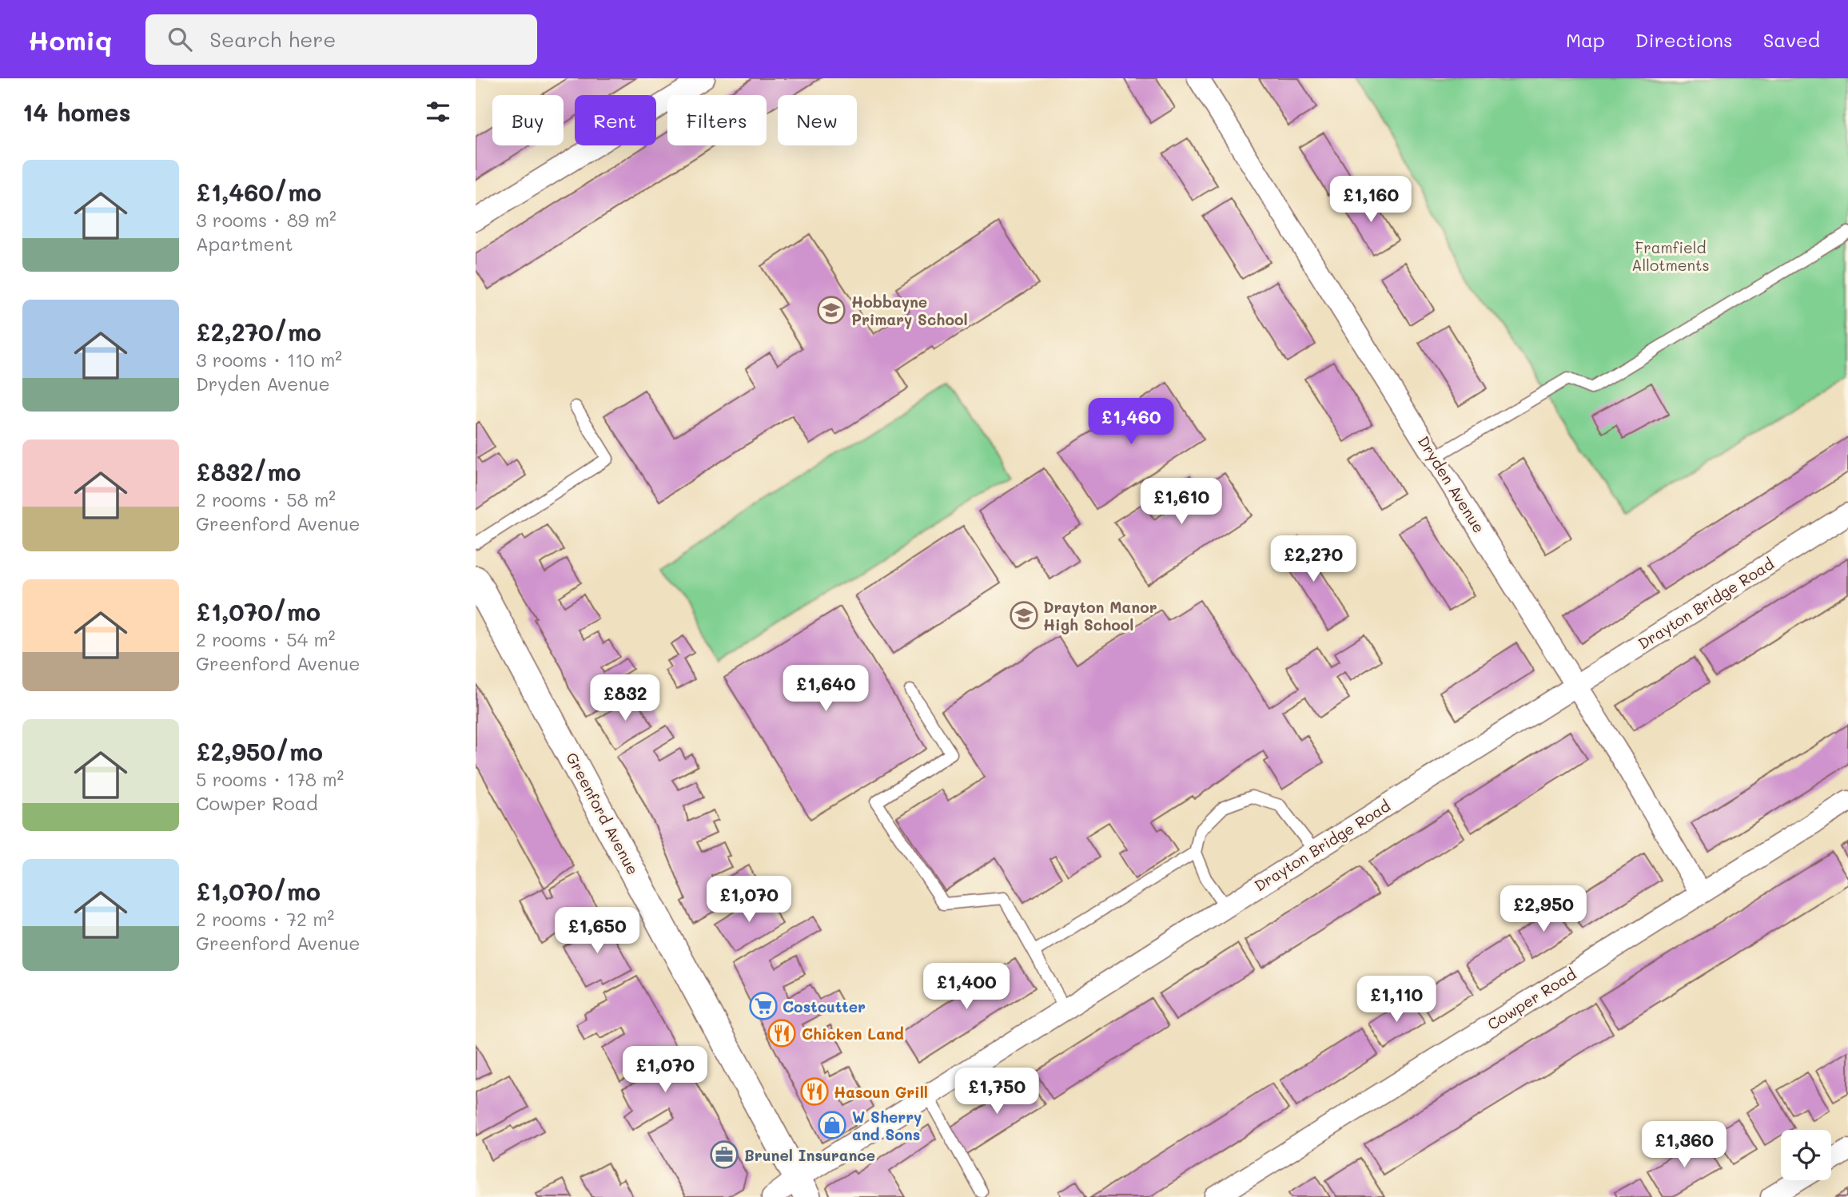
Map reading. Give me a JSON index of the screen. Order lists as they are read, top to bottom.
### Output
{
  "streets": {
    "street": [
      "Dryden Avenue",
      "Drayton Bridge Road",
      "Greenford Avenue",
      "Cowper Road"
    ]
  },
  "crossings": [
    ["Dryden Avenue", "Drayton Bridge Road"],
    ["Dryden Avenue", "Cowper Road"],
    ["Drayton Bridge Road", "Greenford Avenue"]
  ],
  "parks": ["Framfield Allotments"],
  "places": {
    "school or university": ["Hobbayne Primary School", "Drayton Manor High School"],
    "supermarket": ["Costcutter"],
    "restaurant": ["Chicken Land", "Hasoun Grill"],
    "shop": ["W Sherry and Sons"],
    "office": ["Brunel Insurance"]
  },
  "page": {
    "header": "Homiq",
    "search": "Search here",
    "nav": ["Map", "Directions", "Saved"],
    "heading": "14 homes",
    "chip": [
      "Buy",
      "Rent",
      "Filters",
      "New"
    ],
    "list": [
      {
        "name": "£1,460/mo",
        "note": "3 rooms · 89 m² · Apartment"
      },
      {
        "name": "£2,270/mo",
        "note": "3 rooms · 110 m² · Dryden Avenue"
      },
      {
        "name": "£832/mo",
        "note": "2 rooms · 58 m² · Greenford Avenue"
      },
      {
        "name": "£1,070/mo",
        "note": "2 rooms · 54 m² · Greenford Avenue"
      },
      {
        "name": "£2,950/mo",
        "note": "5 rooms · 178 m² · Cowper Road"
      },
      {
        "name": "£1,070/mo",
        "note": "2 rooms · 72 m² · Greenford Avenue"
      }
    ],
    "price": [
      "£1,160",
      "£1,460",
      "£1,610",
      "£2,270",
      "£1,640",
      "£832",
      "£1,070",
      "£2,950",
      "£1,650",
      "£1,400",
      "£1,110",
      "£1,070",
      "£1,750",
      "£1,360"
    ]
  }
}
